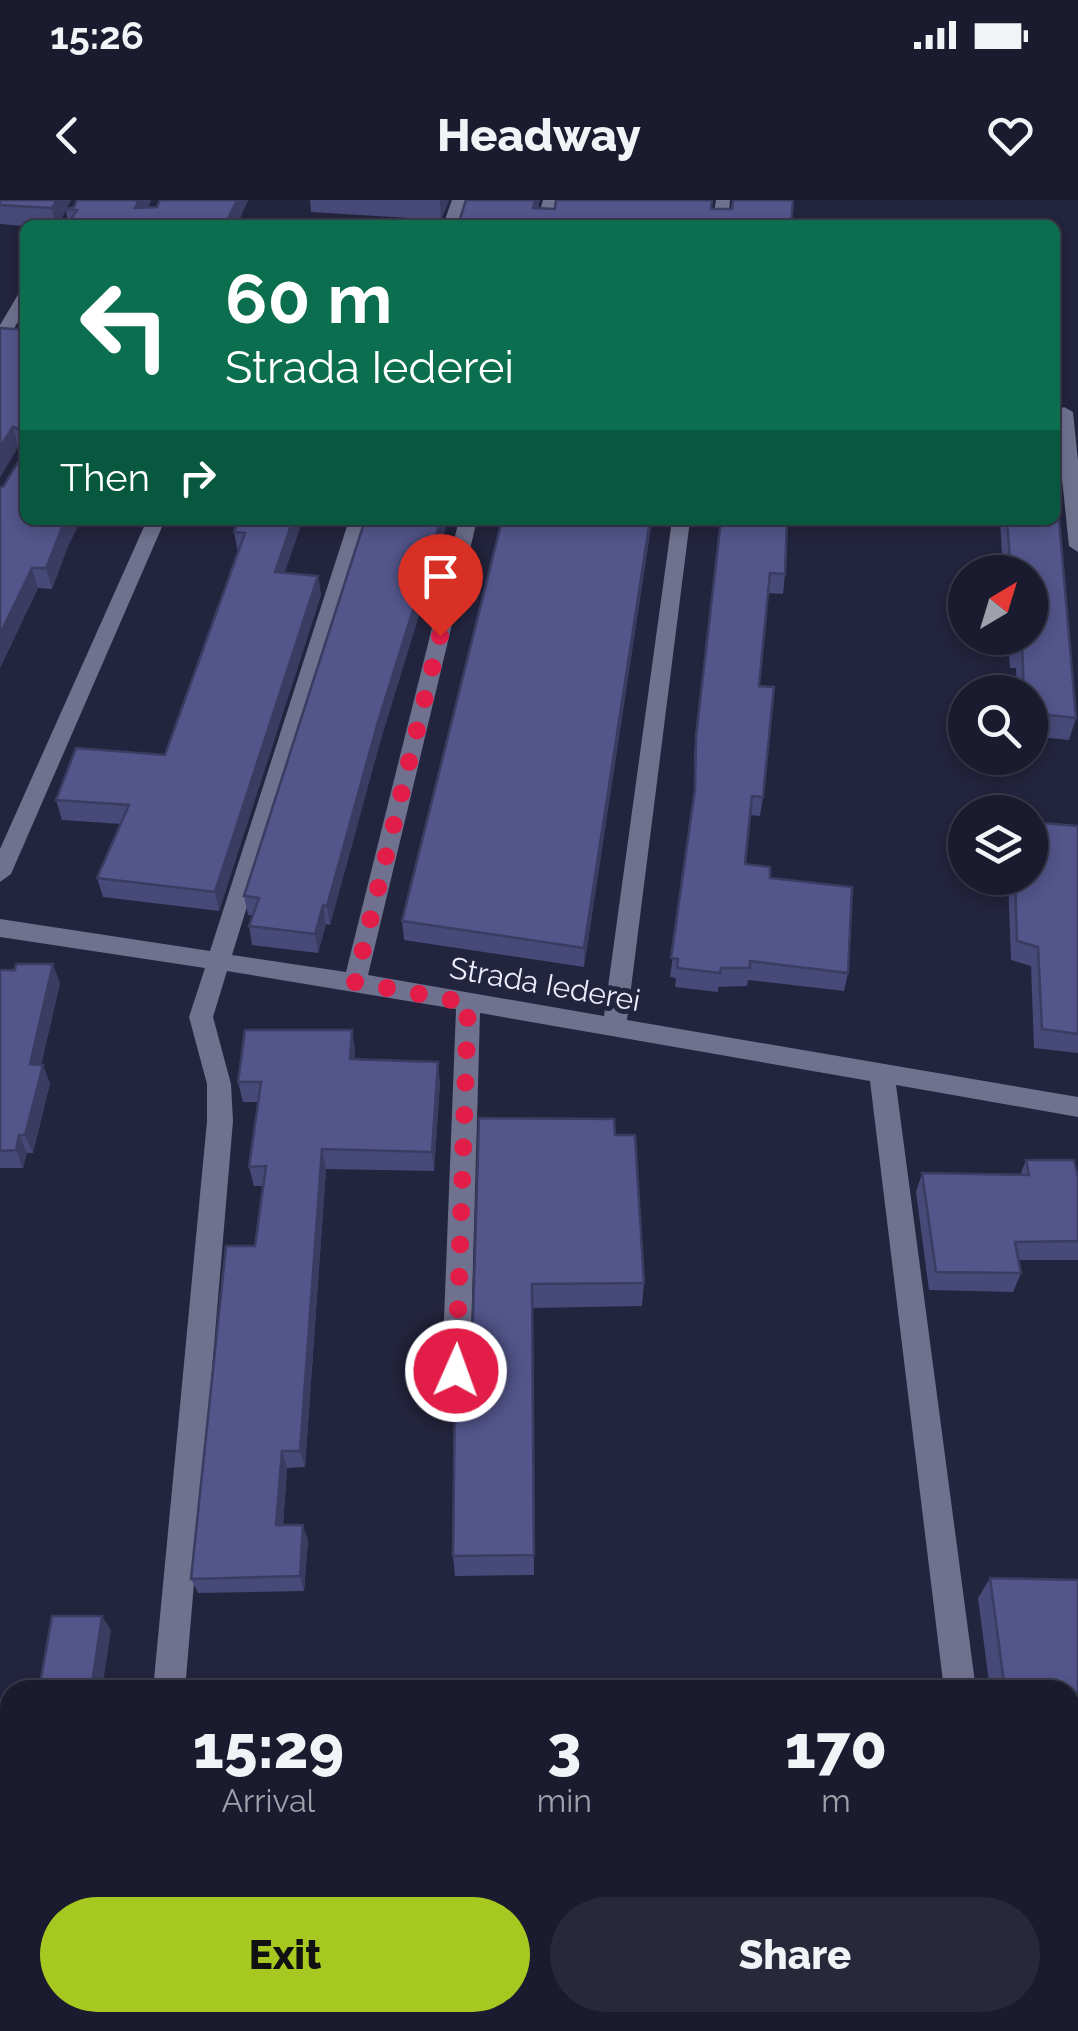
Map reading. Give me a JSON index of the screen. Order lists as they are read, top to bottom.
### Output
{
  "streets": {
    "street": ["Strada Iederei"]
  },
  "north": "top right",
  "page": {
    "status": "15:26",
    "header": "Headway",
    "turn": ["60 m", "Strada Iederei"],
    "then": "Then",
    "eta": [
      "15:29",
      "Arrival",
      "3",
      "min",
      "170",
      "m"
    ],
    "buttons": ["Exit", "Share"]
  }
}
